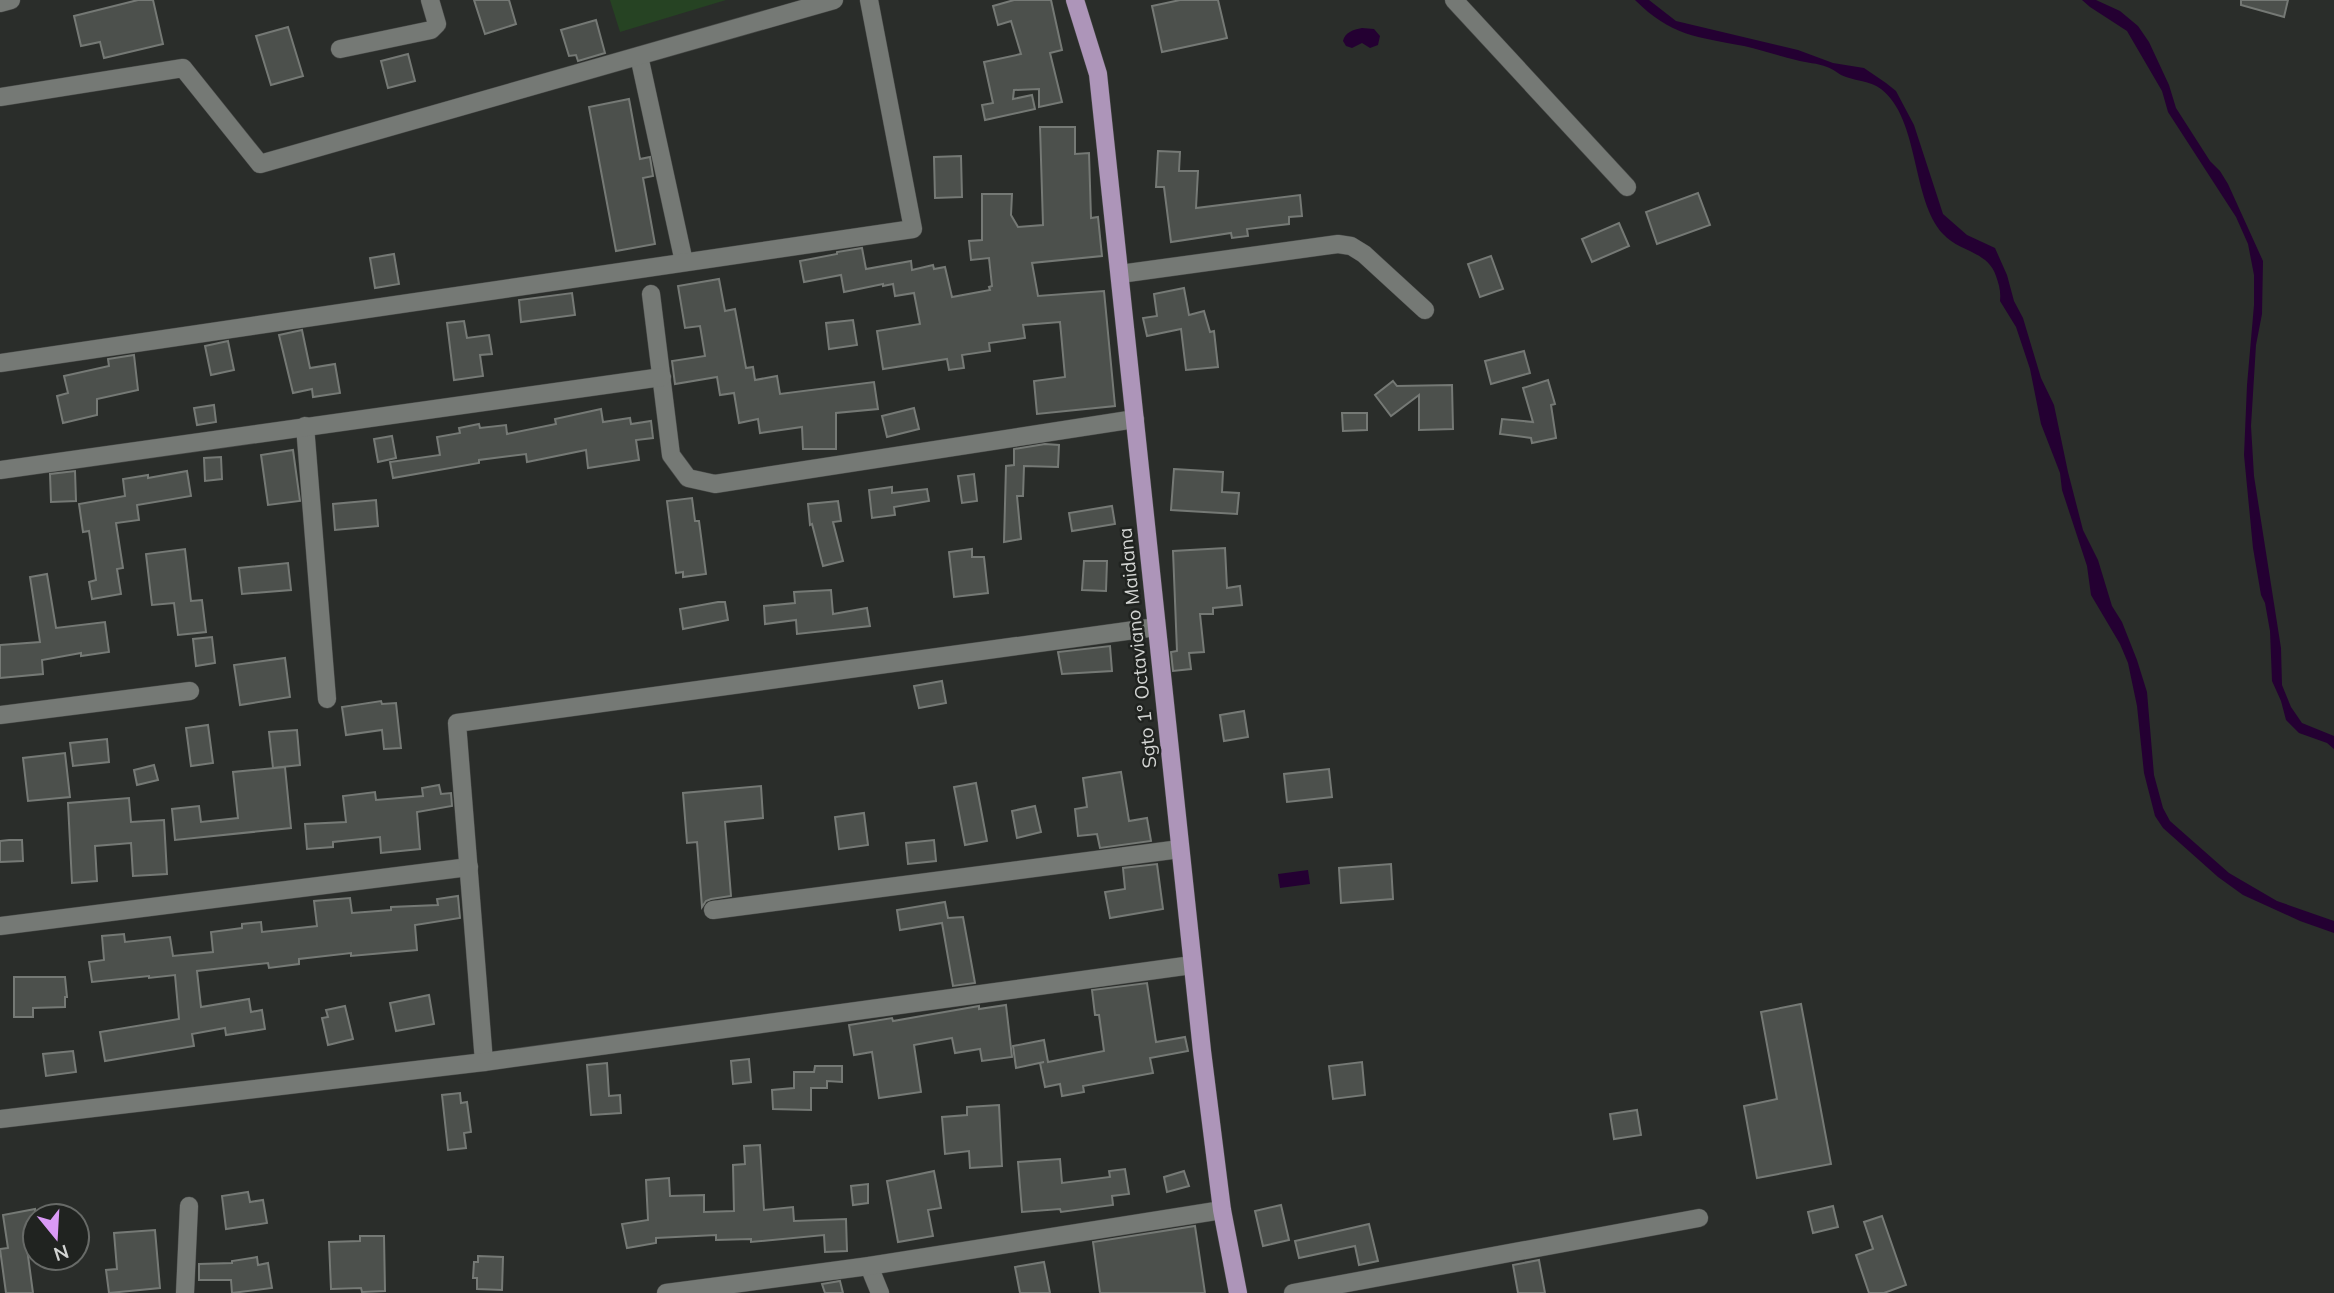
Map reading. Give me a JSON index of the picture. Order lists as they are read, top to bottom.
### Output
{
  "streets": {
    "main road": ["Sgto 1° Octaviano Maidana"]
  },
  "north": "bottom"
}
